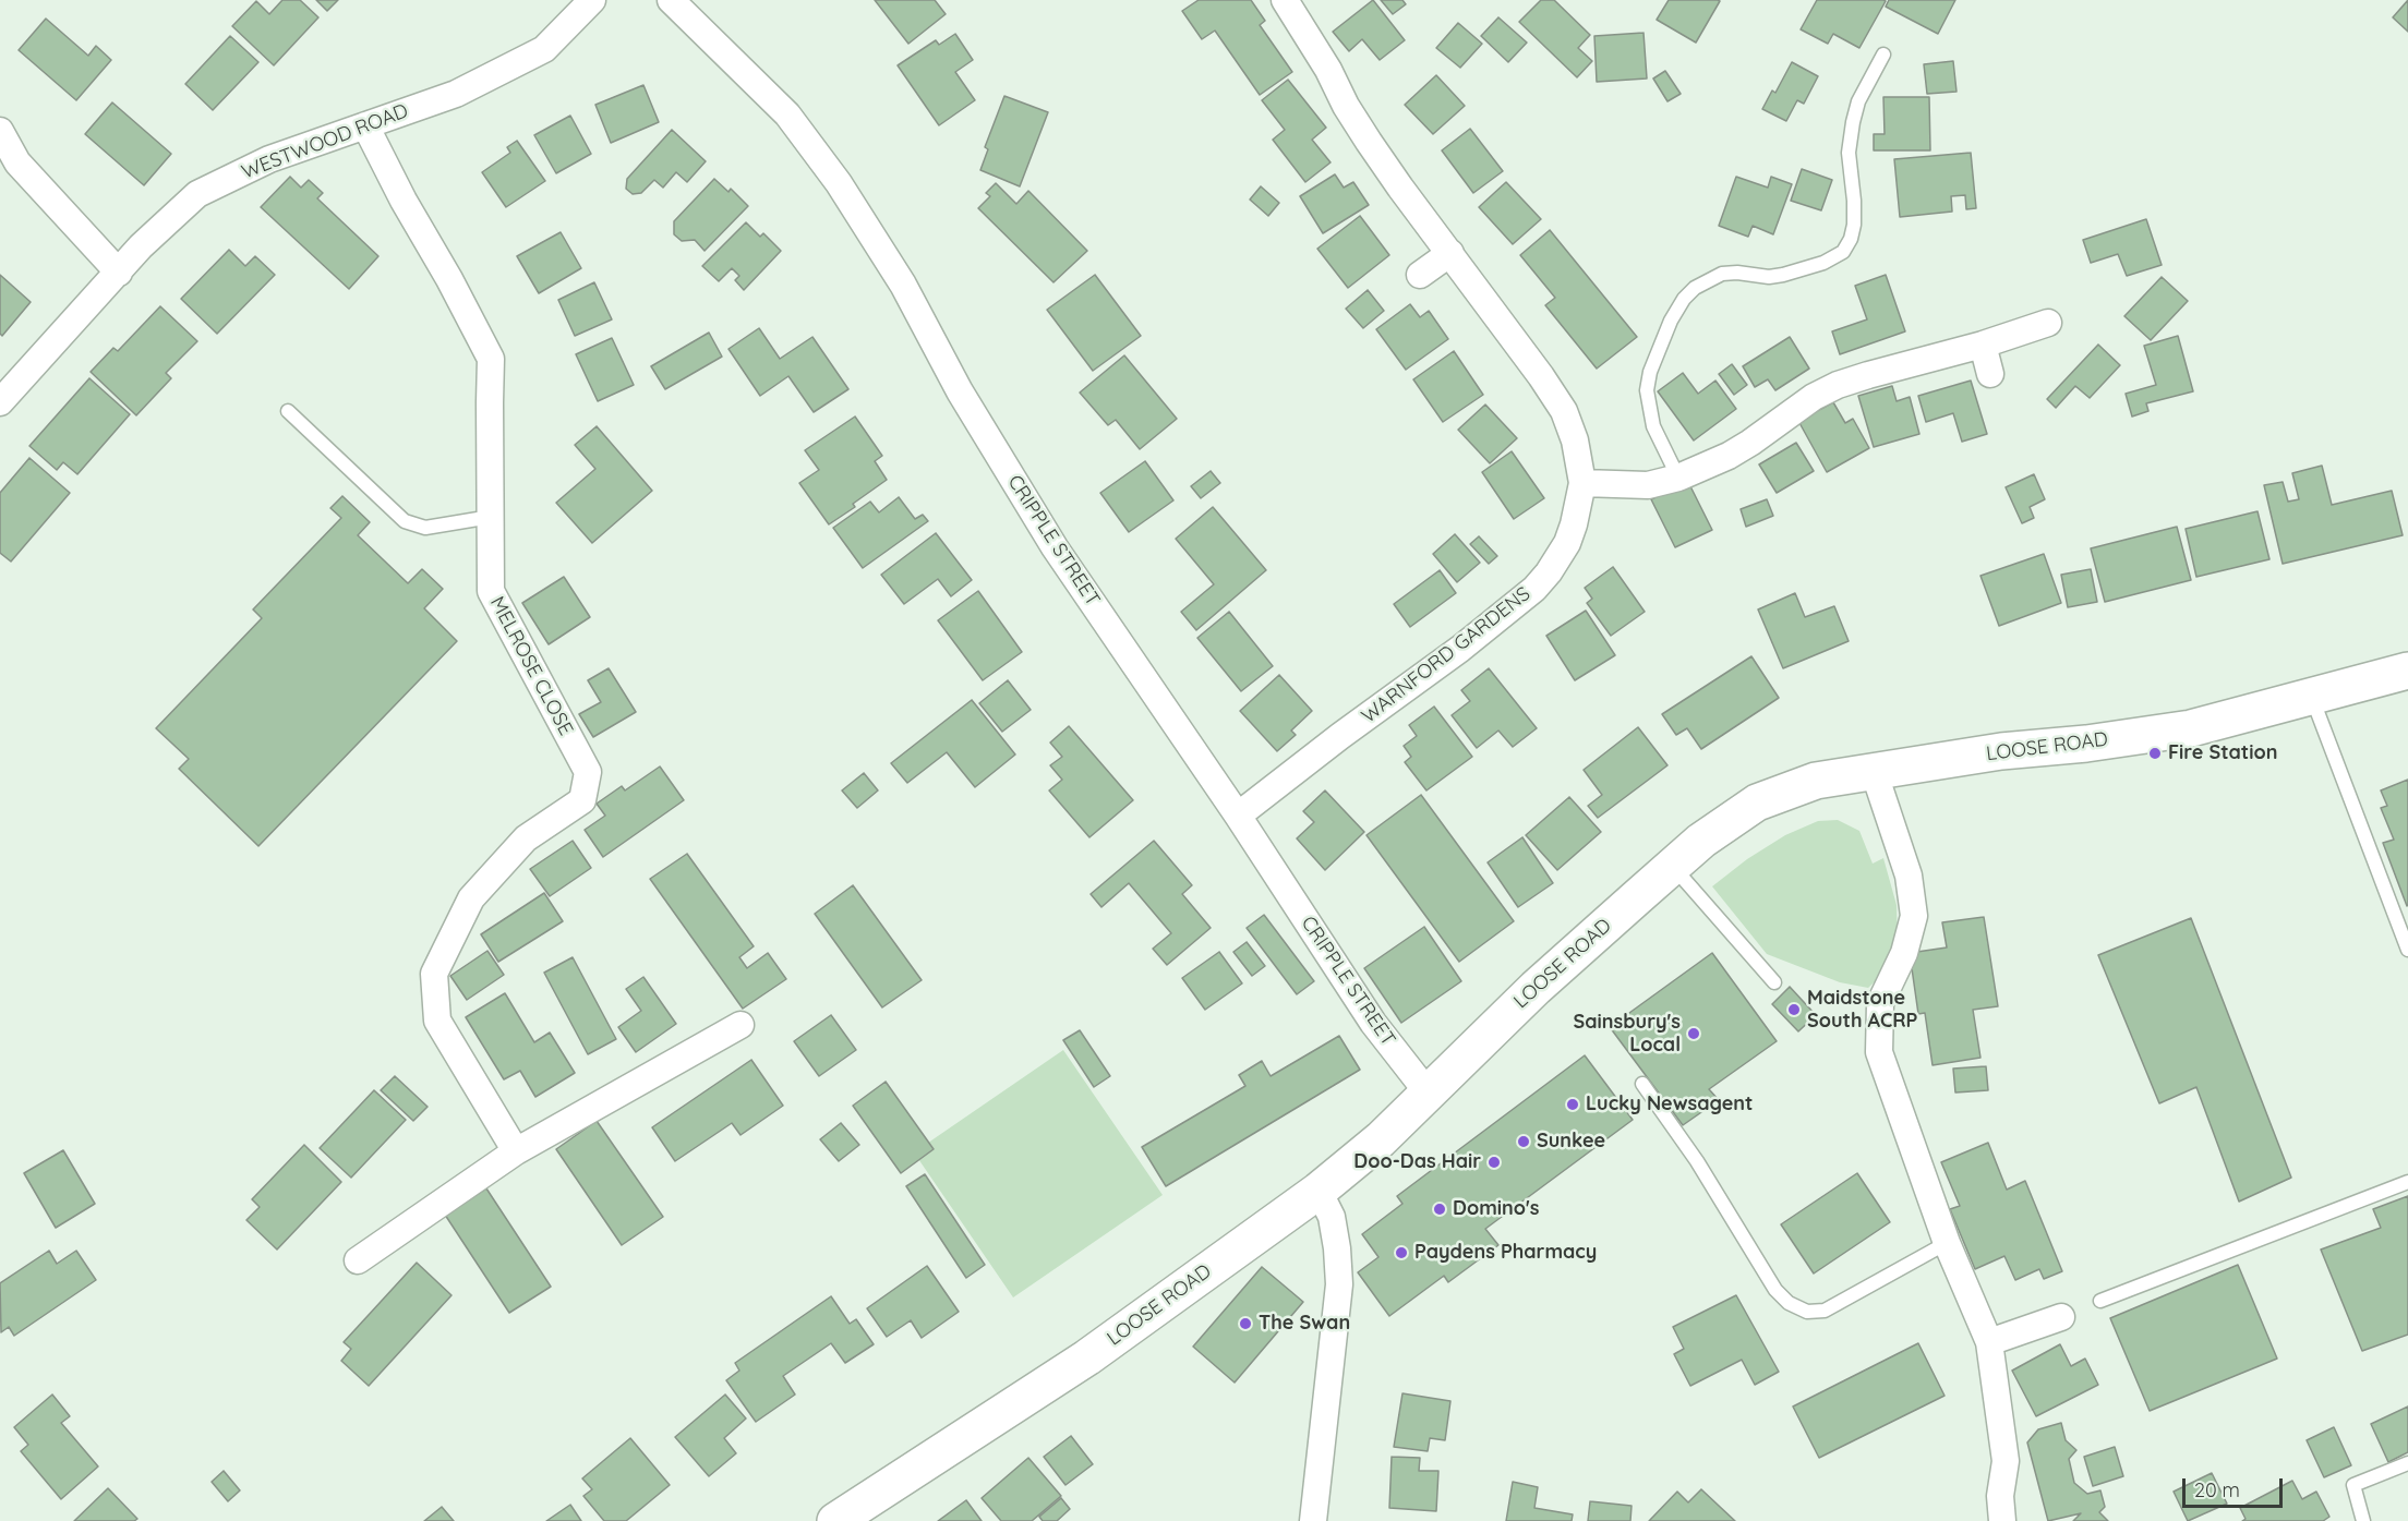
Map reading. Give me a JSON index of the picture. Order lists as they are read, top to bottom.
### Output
{
  "streets": {
    "highway": ["LOOSE ROAD"],
    "street": [
      "WESTWOOD ROAD",
      "CRIPPLE STREET",
      "WARNFORD GARDENS",
      "MELROSE CLOSE"
    ]
  },
  "crossings": [
    ["WESTWOOD ROAD", "MELROSE CLOSE"],
    ["CRIPPLE STREET", "WARNFORD GARDENS"],
    ["CRIPPLE STREET", "LOOSE ROAD"]
  ],
  "places": [
    "Fire Station",
    "Maidstone South ACRP",
    "Sainsbury's Local",
    "Lucky Newsagent",
    "Sunkee",
    "Doo-Das Hair",
    "Domino's",
    "Paydens Pharmacy",
    "The Swan"
  ],
  "scale_bar": "20 m"
}
